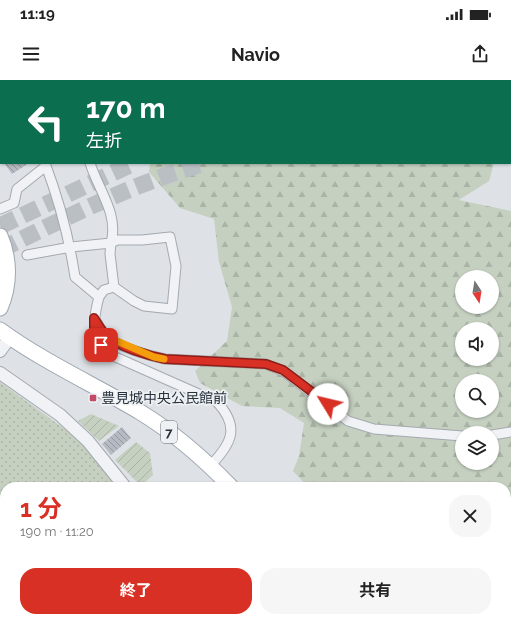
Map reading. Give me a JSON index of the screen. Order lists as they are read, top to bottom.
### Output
{
  "streets": {
    "main road": ["7"]
  },
  "places": {
    "transit": ["豊見城中央公民館前"]
  },
  "north": "bottom",
  "page": {
    "status": "11:19",
    "header": "Navio",
    "turn": ["170 m", "左折"],
    "heading": ["1 分", "190 m · 11:20"],
    "buttons": ["終了", "共有"]
  }
}
